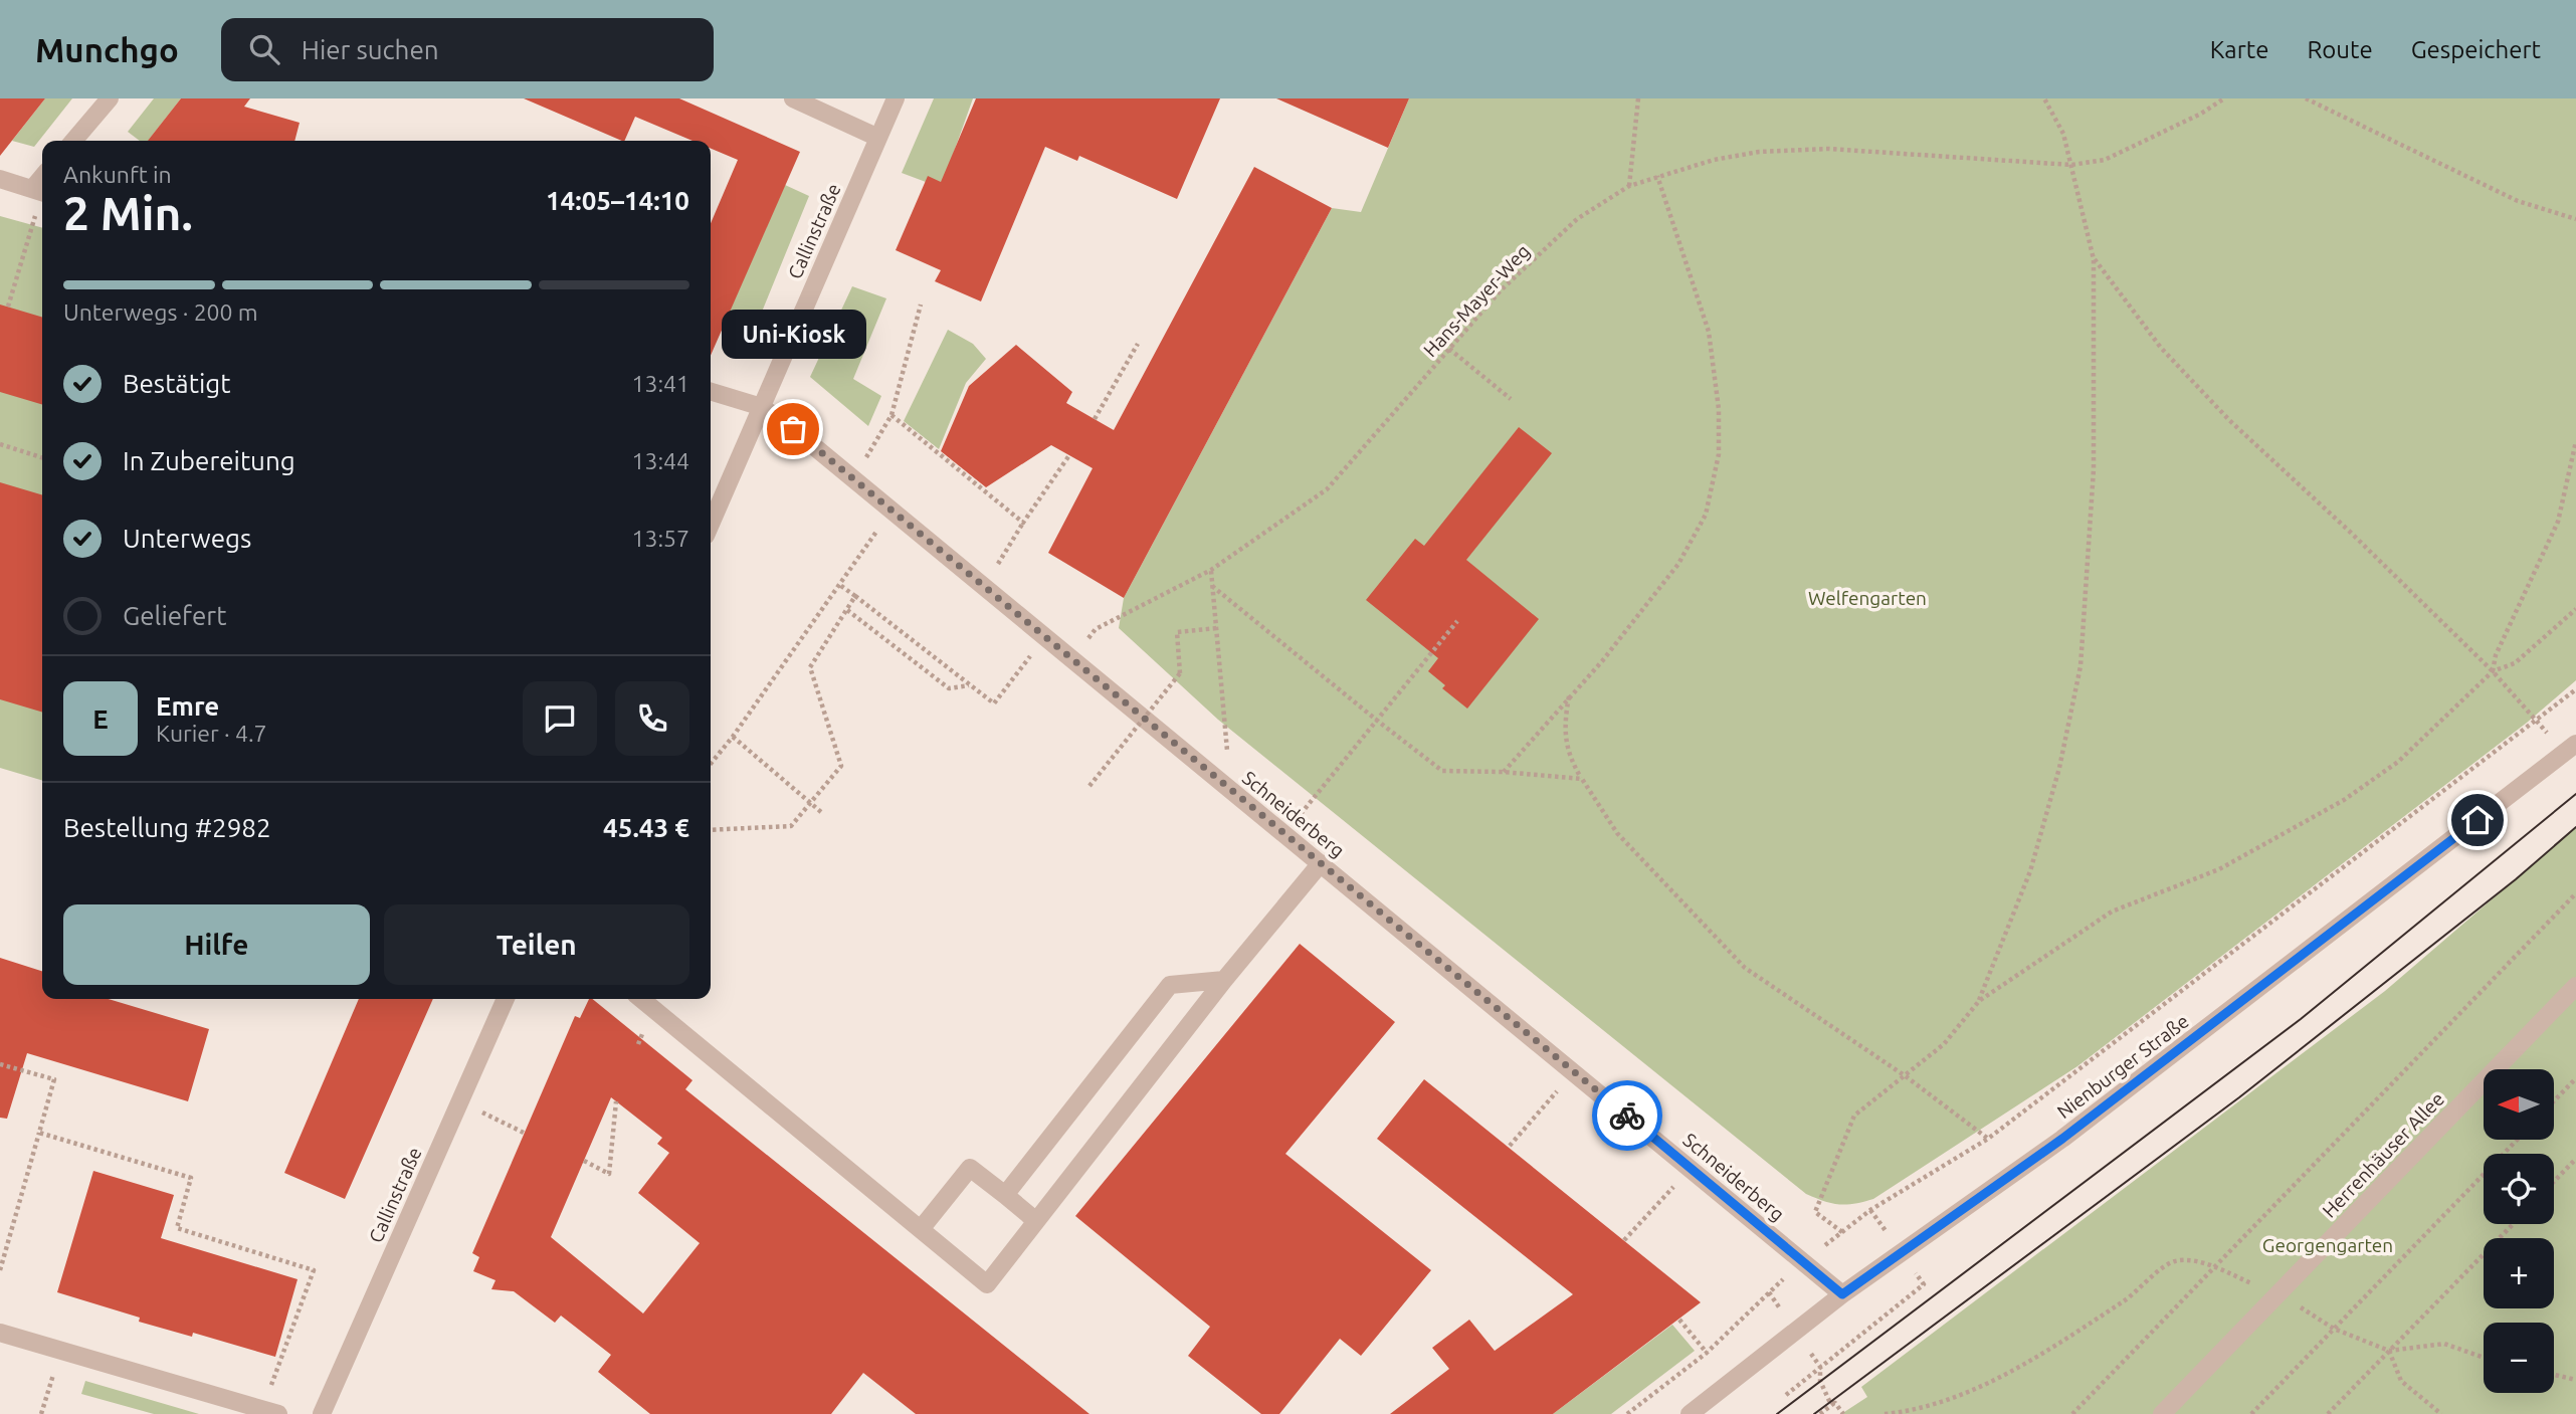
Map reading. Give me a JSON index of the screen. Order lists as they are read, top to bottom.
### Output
{
  "streets": {
    "street": [
      "Callinstraße",
      "Schneiderberg",
      "Nienburger Straße",
      "Herrenhäuser Allee"
    ],
    "path": ["Hans-Mayer-Weg"]
  },
  "crossings": [
    ["Callinstraße", "Schneiderberg"],
    ["Schneiderberg", "Nienburger Straße"]
  ],
  "parks": ["Welfengarten", "Georgengarten"],
  "places": ["Uni-Kiosk"],
  "north": "left",
  "page": {
    "header": "Munchgo",
    "search": "Hier suchen",
    "nav": ["Karte", "Route", "Gespeichert"],
    "heading": ["2 Min.", "Ankunft in", "14:05–14:10"],
    "panel": [
      "Emre",
      "Kurier · 4.7",
      "Bestellung #2982",
      "45.43 €"
    ],
    "bar": "Unterwegs · 200 m",
    "bubble": "Uni-Kiosk",
    "list": [
      ["Bestätigt", "13:41"],
      ["In Zubereitung", "13:44"],
      ["Unterwegs", "13:57"],
      "Geliefert"
    ],
    "round": "E",
    "buttons": ["Hilfe", "Teilen"],
    "map_buttons": ["+", "−"]
  }
}
